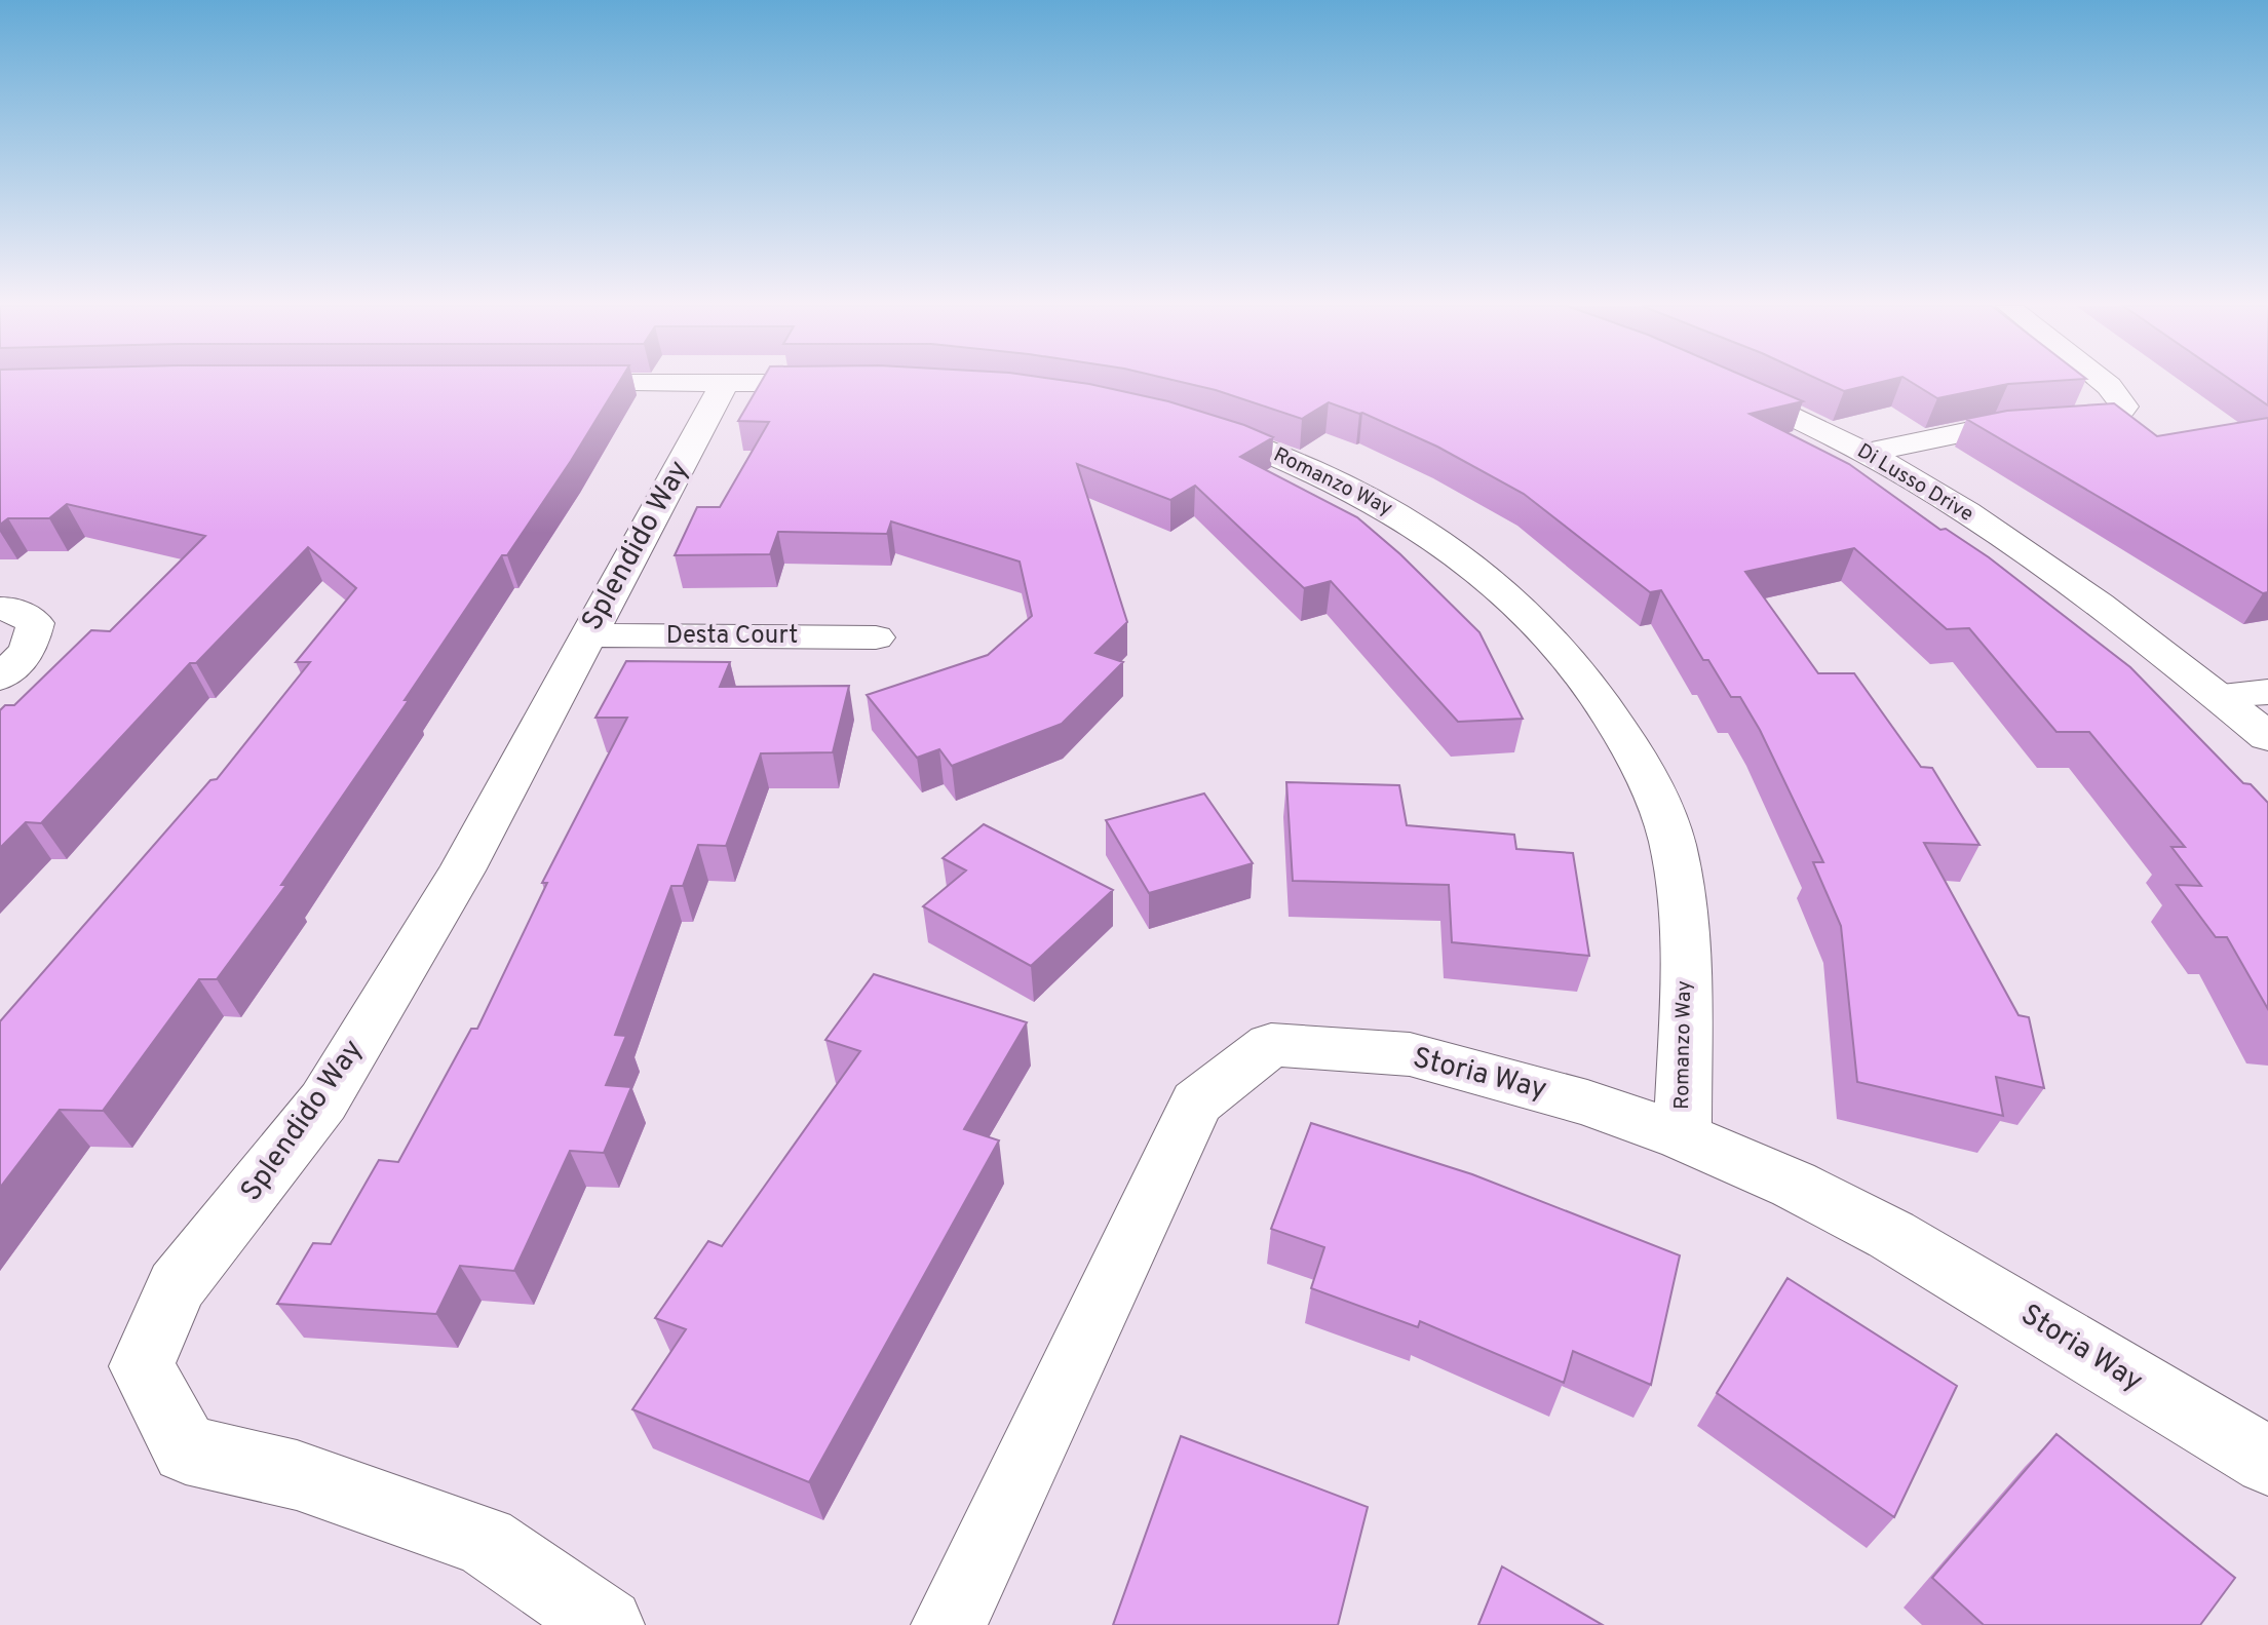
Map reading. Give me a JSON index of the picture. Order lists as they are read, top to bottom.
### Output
{
  "streets": {
    "street": [
      "Romanzo Way",
      "Di Lusso Drive",
      "Splendido Way",
      "Desta Court",
      "Storia Way"
    ]
  },
  "crossings": [
    ["Romanzo Way", "Storia Way"],
    ["Splendido Way", "Desta Court"]
  ]
}
